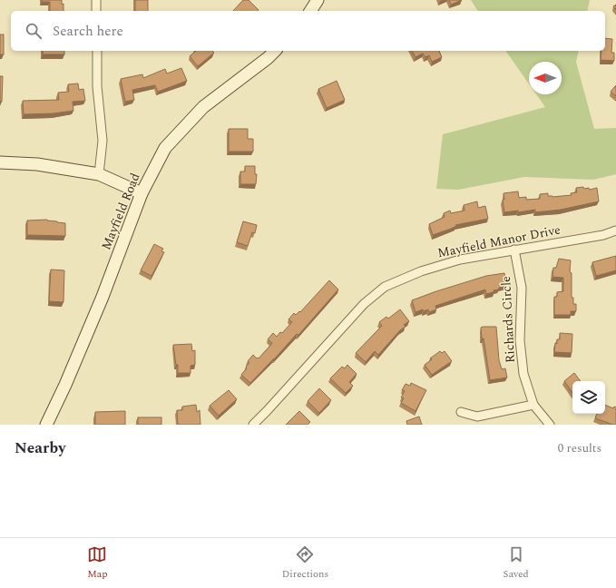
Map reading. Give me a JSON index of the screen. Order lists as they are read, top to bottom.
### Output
{
  "streets": {
    "street": ["Mayfield Road", "Mayfield Manor Drive", "Richards Circle"]
  },
  "crossings": [
    ["Mayfield Manor Drive", "Richards Circle"]
  ],
  "north": "left",
  "page": {
    "search": "Search here",
    "heading": ["Nearby", "0 results"],
    "nav": ["Map", "Directions", "Saved"]
  }
}
